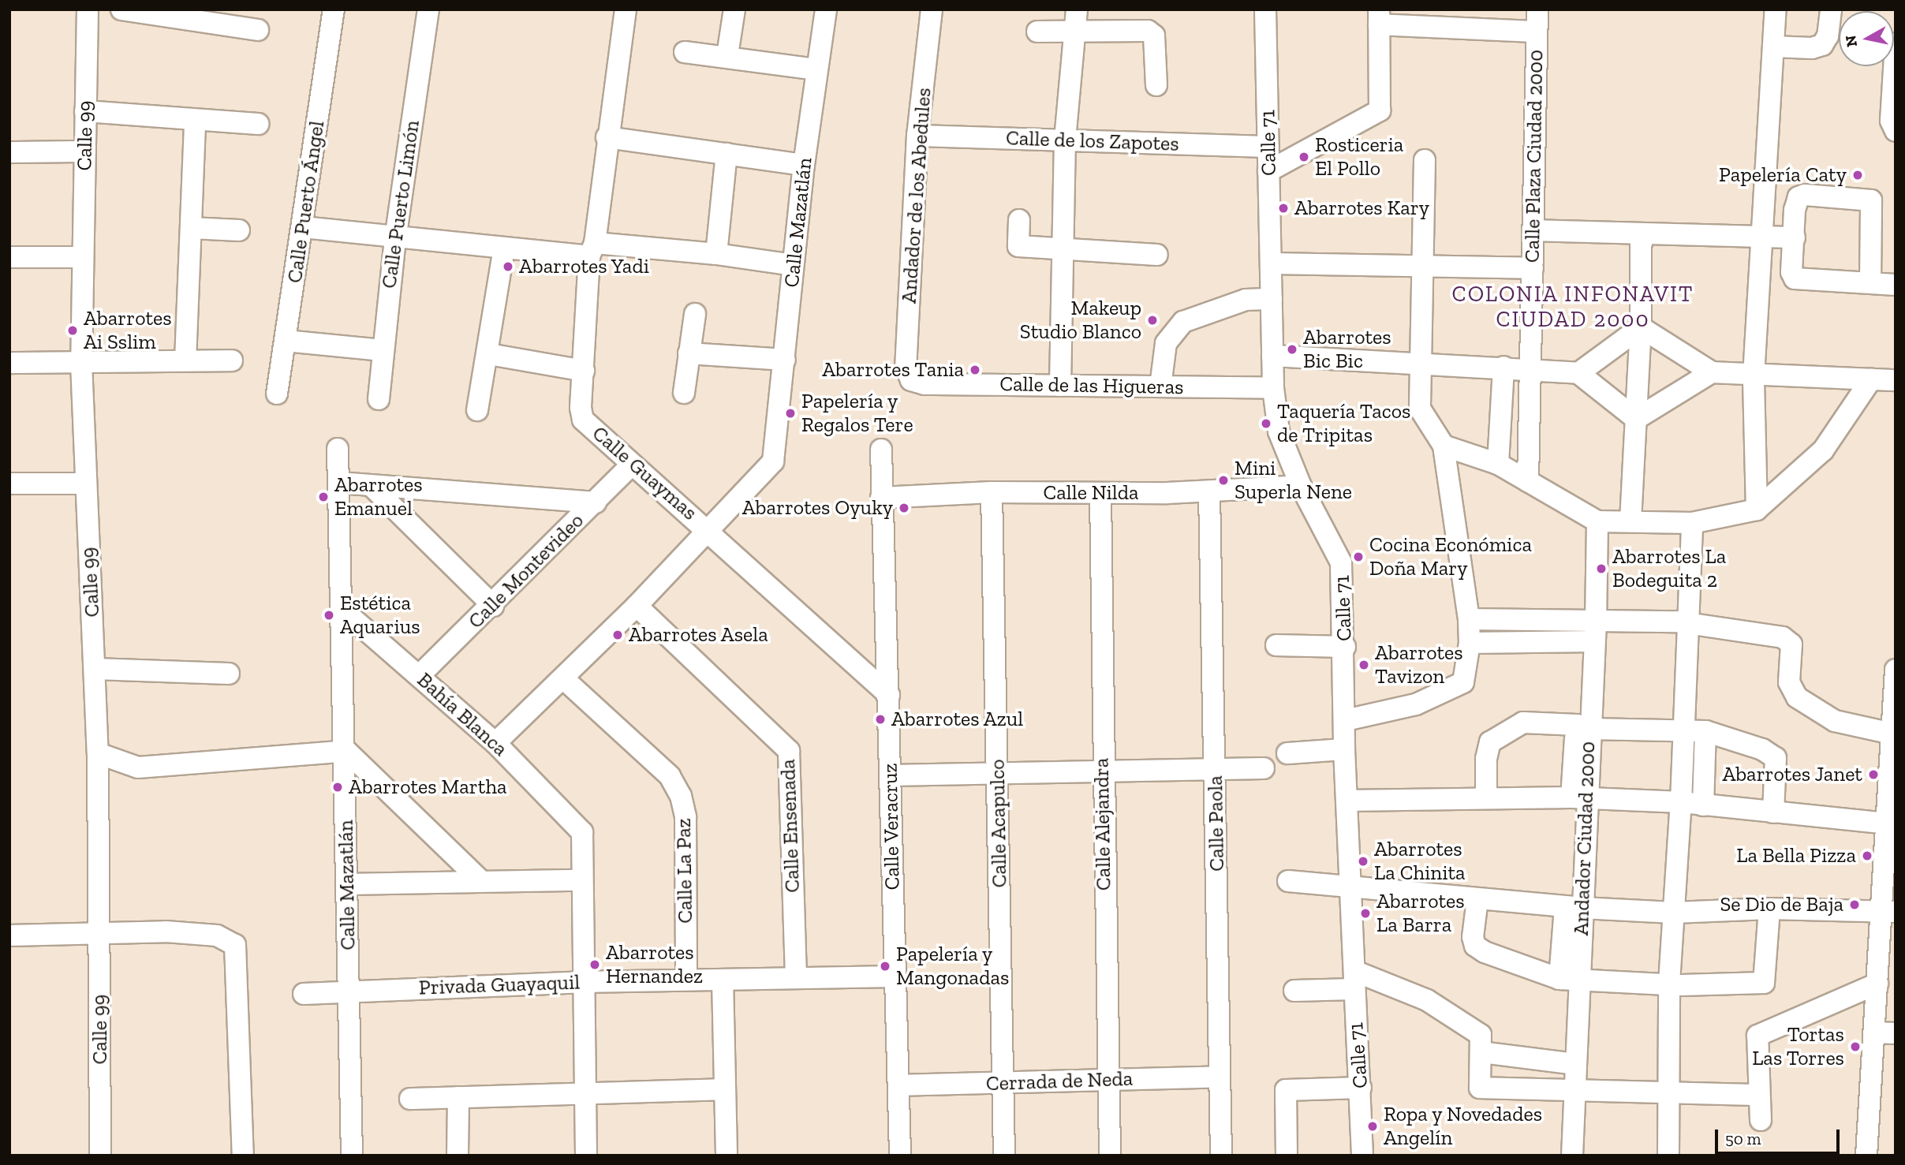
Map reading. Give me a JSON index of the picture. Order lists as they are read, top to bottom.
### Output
{
  "streets": {
    "street": [
      "Calle 99",
      "Calle de los Zapotes",
      "Calle 71",
      "Calle Plaza Ciudad 2000",
      "Andador de los Abedules",
      "Calle Puerto Ángel",
      "Calle Puerto Limón",
      "Calle Mazatlán",
      "Calle de las Higueras",
      "Calle Guaymas",
      "Calle Nilda",
      "Calle Montevideo",
      "Bahía Blanca",
      "Calle Acapulco",
      "Calle Paola",
      "Calle Alejandra",
      "Calle Ensenada",
      "Calle Veracruz",
      "Andador Ciudad 2000",
      "Calle La Paz",
      "Privada Guayaquil",
      "Cerrada de Neda"
    ]
  },
  "crossings": [
    ["Calle de los Zapotes", "Calle 71"],
    ["Calle de los Zapotes", "Andador de los Abedules"],
    ["Calle 71", "Calle de las Higueras"],
    ["Calle 71", "Calle Nilda"],
    ["Andador de los Abedules", "Calle de las Higueras"],
    ["Calle Mazatlán", "Calle Guaymas"],
    ["Calle Mazatlán", "Bahía Blanca"],
    ["Calle Mazatlán", "Calle Ensenada"],
    ["Calle Mazatlán", "Calle La Paz"],
    ["Calle Mazatlán", "Privada Guayaquil"],
    ["Calle Guaymas", "Calle Montevideo"],
    ["Calle Guaymas", "Calle Veracruz"],
    ["Calle Nilda", "Calle Acapulco"],
    ["Calle Nilda", "Calle Paola"],
    ["Calle Nilda", "Calle Alejandra"],
    ["Calle Nilda", "Calle Veracruz"],
    ["Calle Montevideo", "Bahía Blanca"],
    ["Bahía Blanca", "Privada Guayaquil"],
    ["Calle Acapulco", "Cerrada de Neda"],
    ["Calle Paola", "Cerrada de Neda"],
    ["Calle Alejandra", "Cerrada de Neda"],
    ["Calle Ensenada", "Privada Guayaquil"],
    ["Calle Veracruz", "Privada Guayaquil"],
    ["Calle Veracruz", "Cerrada de Neda"],
    ["Calle La Paz", "Privada Guayaquil"]
  ],
  "districts": ["COLONIA INFONAVIT CIUDAD 2000"],
  "places": [
    "Rosticeria El Pollo",
    "Papelería Caty",
    "Abarrotes Kary",
    "Abarrotes Yadi",
    "Makeup Studio Blanco",
    "Abarrotes Ai Sslim",
    "Abarrotes Bic Bic",
    "Abarrotes Tania",
    "Papelería y Regalos Tere",
    "Taquería Tacos de Tripitas",
    "Mini Superla Nene",
    "Abarrotes Emanuel",
    "Abarrotes Oyuky",
    "Cocina Económica Doña Mary",
    "Abarrotes La Bodeguita 2",
    "Estética Aquarius",
    "Abarrotes Asela",
    "Abarrotes Tavizon",
    "Abarrotes Azul",
    "Abarrotes Janet",
    "Abarrotes Martha",
    "La Bella Pizza",
    "Abarrotes La Chinita",
    "Se Dio de Baja",
    "Abarrotes La Barra",
    "Abarrotes Hernandez",
    "Papelería y Mangonadas",
    "Tortas Las Torres",
    "Ropa y Novedades Angelín"
  ],
  "scale_bar": "50 m",
  "north": "left"
}
